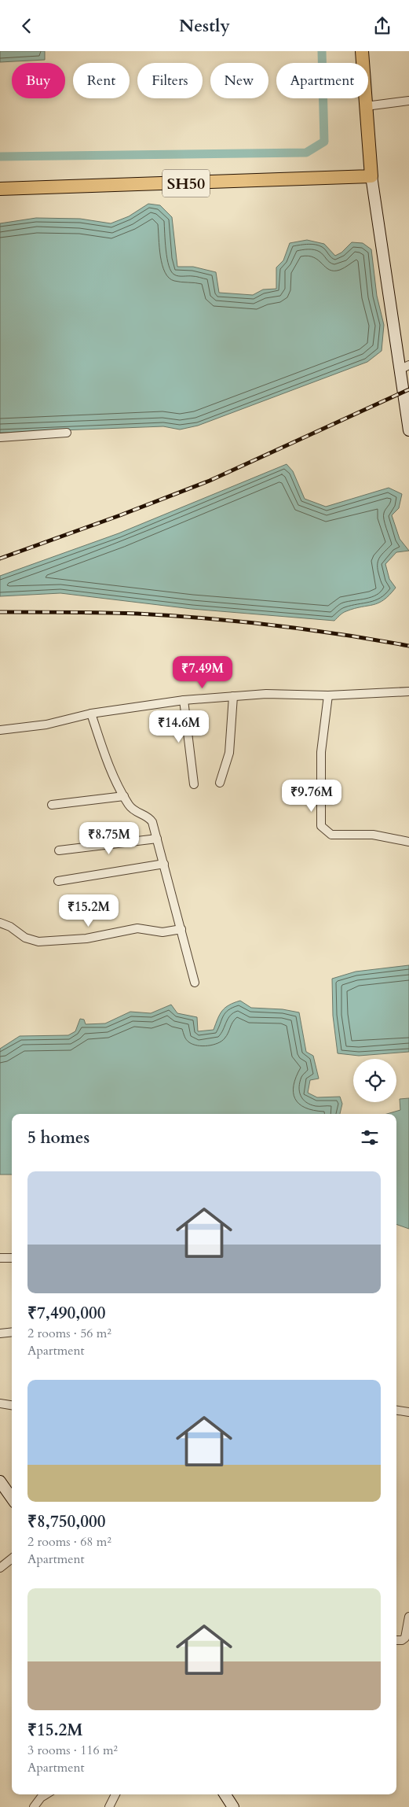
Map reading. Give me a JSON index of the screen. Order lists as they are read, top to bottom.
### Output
{
  "streets": {
    "main road": ["SH50"]
  },
  "page": {
    "header": "Nestly",
    "chip": [
      "Buy",
      "Rent",
      "Filters",
      "New",
      "Apartment"
    ],
    "price": [
      "₹7.49M",
      "₹14.6M",
      "₹9.76M",
      "₹8.75M",
      "₹15.2M"
    ],
    "heading": "5 homes",
    "list": [
      {
        "name": "₹7,490,000",
        "note": "2 rooms · 56 m² · Apartment"
      },
      {
        "name": "₹8,750,000",
        "note": "2 rooms · 68 m² · Apartment"
      },
      {
        "name": "₹15.2M",
        "note": "3 rooms · 116 m² · Apartment"
      }
    ]
  }
}
